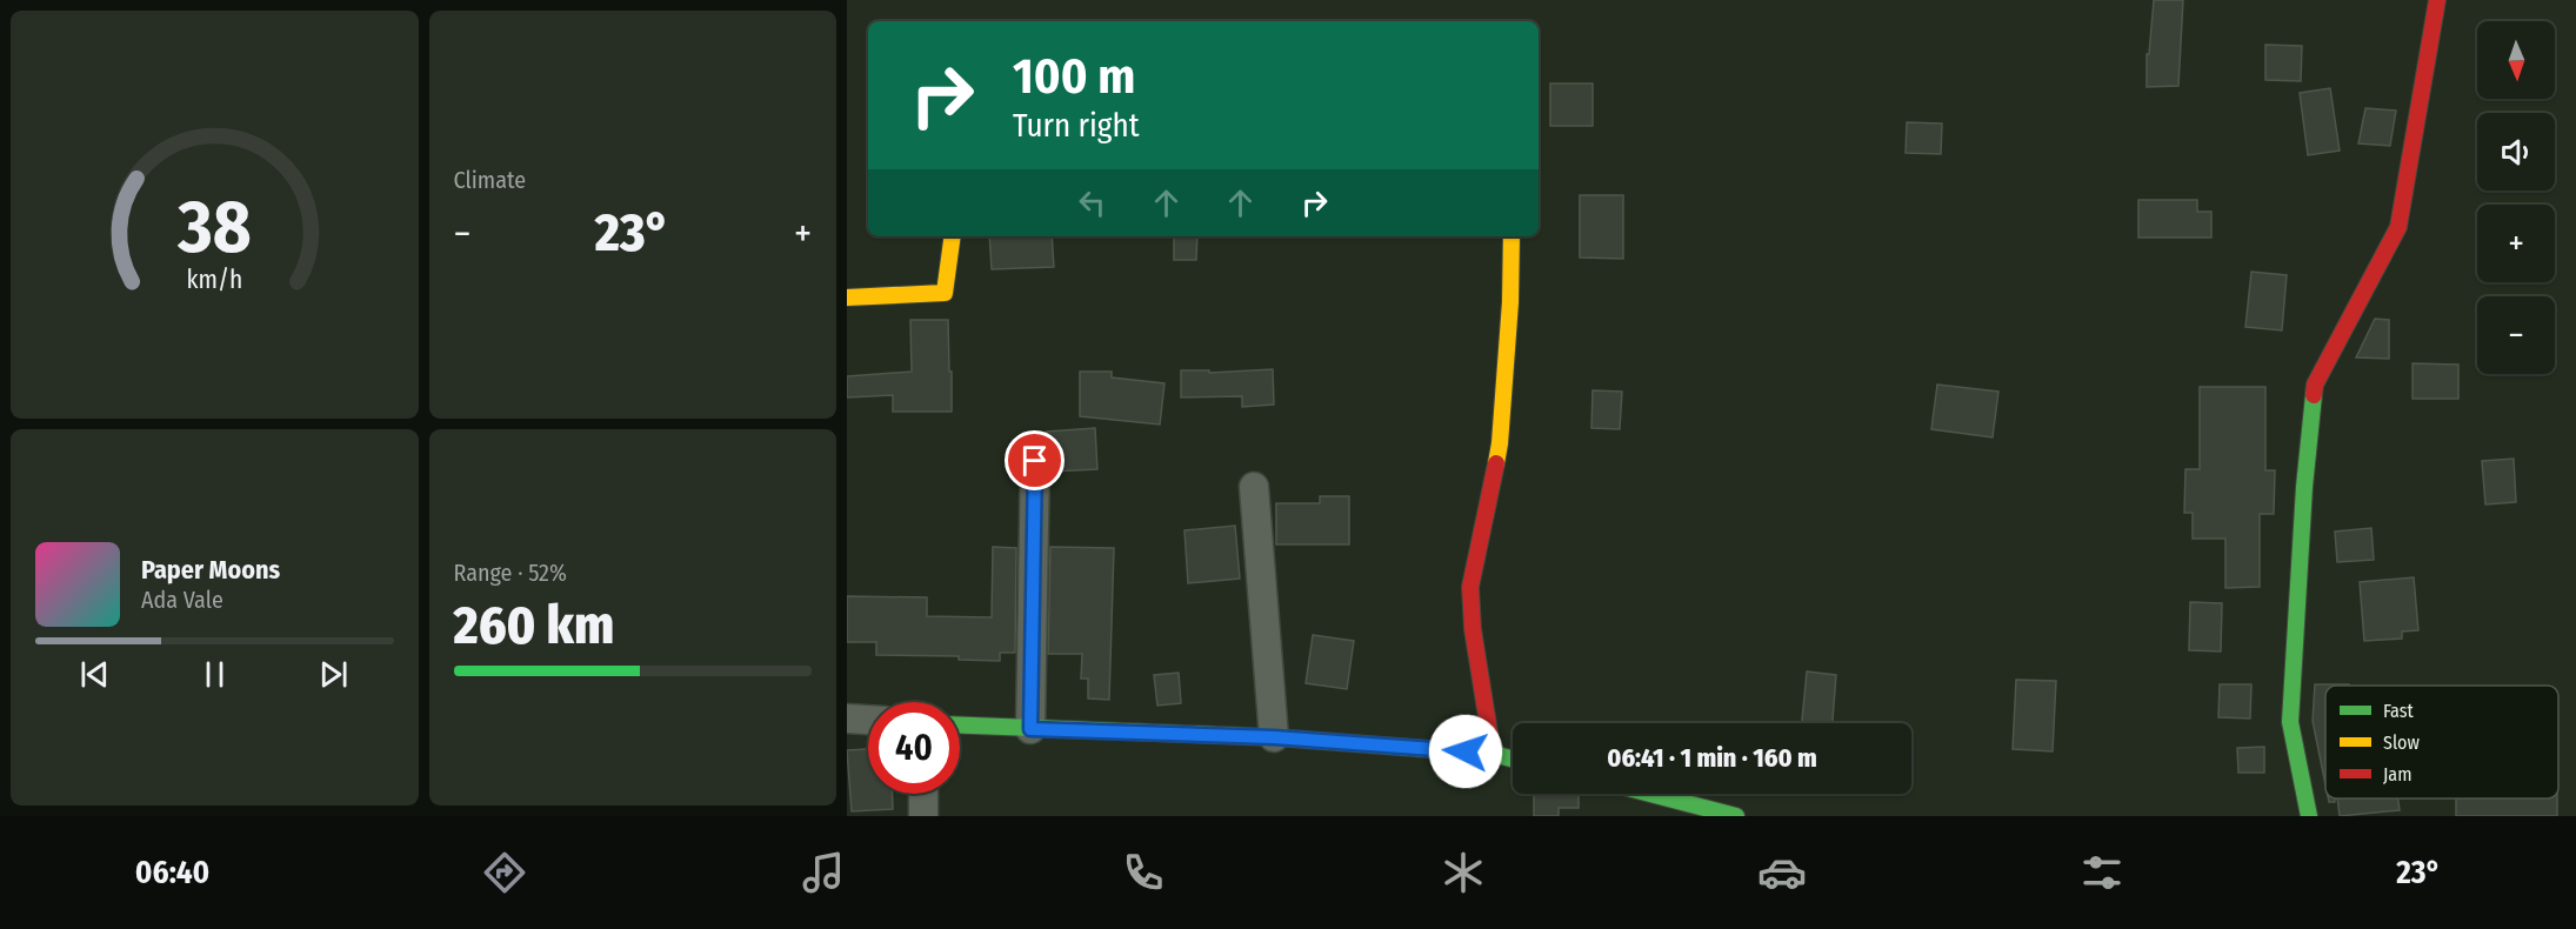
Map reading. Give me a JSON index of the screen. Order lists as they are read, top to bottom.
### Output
{
  "legend": ["Fast", "Slow", "Jam"],
  "north": "bottom",
  "page": {
    "tile": [
      "Climate",
      ["Range · 52%", "260 km"]
    ],
    "map_buttons": ["+", "−"],
    "turn": ["100 m", "Turn right"],
    "heat": ["−", "23°", "+"],
    "song": ["Paper Moons", "Ada Vale"],
    "limit": "40",
    "trip": "06:41 · 1 min · 160 m",
    "tabs": ["06:40", "23°"],
    "gauge": ["38", "km/h"]
  }
}
